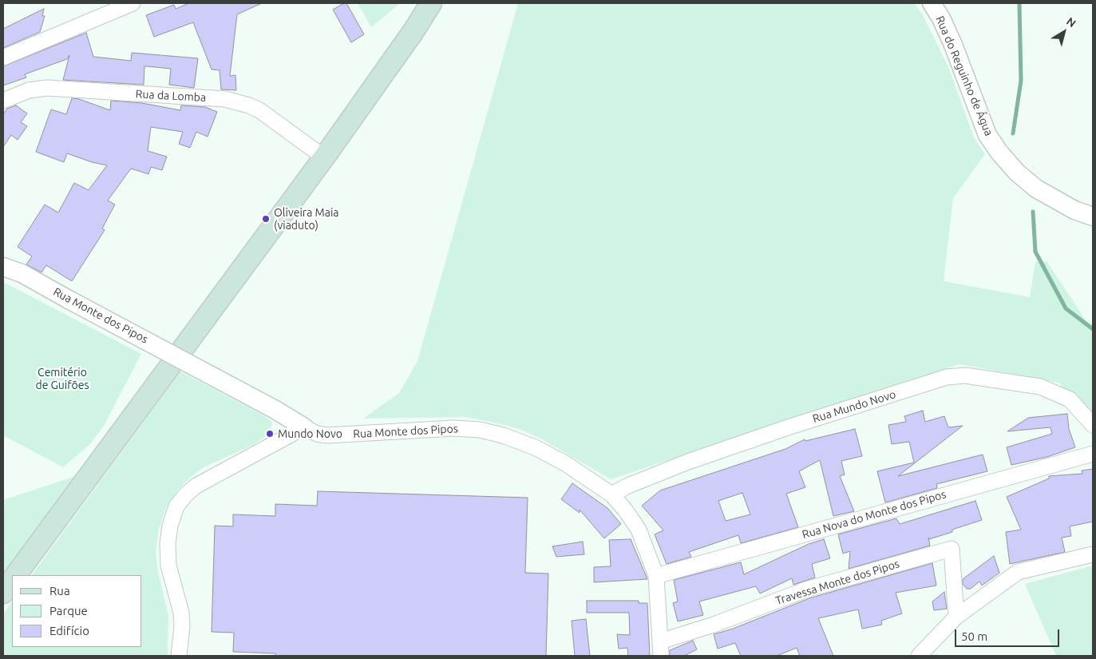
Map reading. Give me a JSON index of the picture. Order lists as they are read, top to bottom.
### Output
{
  "streets": {
    "street": [
      "Rua do Reguinho de Água",
      "Rua da Lomba",
      "Rua Monte dos Pipos",
      "Rua Mundo Novo",
      "Rua Nova do Monte dos Pipos",
      "Travessa Monte dos Pipos"
    ]
  },
  "crossings": [
    ["Rua Monte dos Pipos", "Rua Mundo Novo"],
    ["Rua Monte dos Pipos", "Rua Nova do Monte dos Pipos"],
    ["Rua Monte dos Pipos", "Travessa Monte dos Pipos"]
  ],
  "parks": ["Cemitério de Guifões"],
  "places": ["Oliveira Maia (viaduto)", "Mundo Novo"],
  "legend": ["Rua", "Parque", "Edifício"],
  "scale_bar": "50 m",
  "north": "top right"
}
